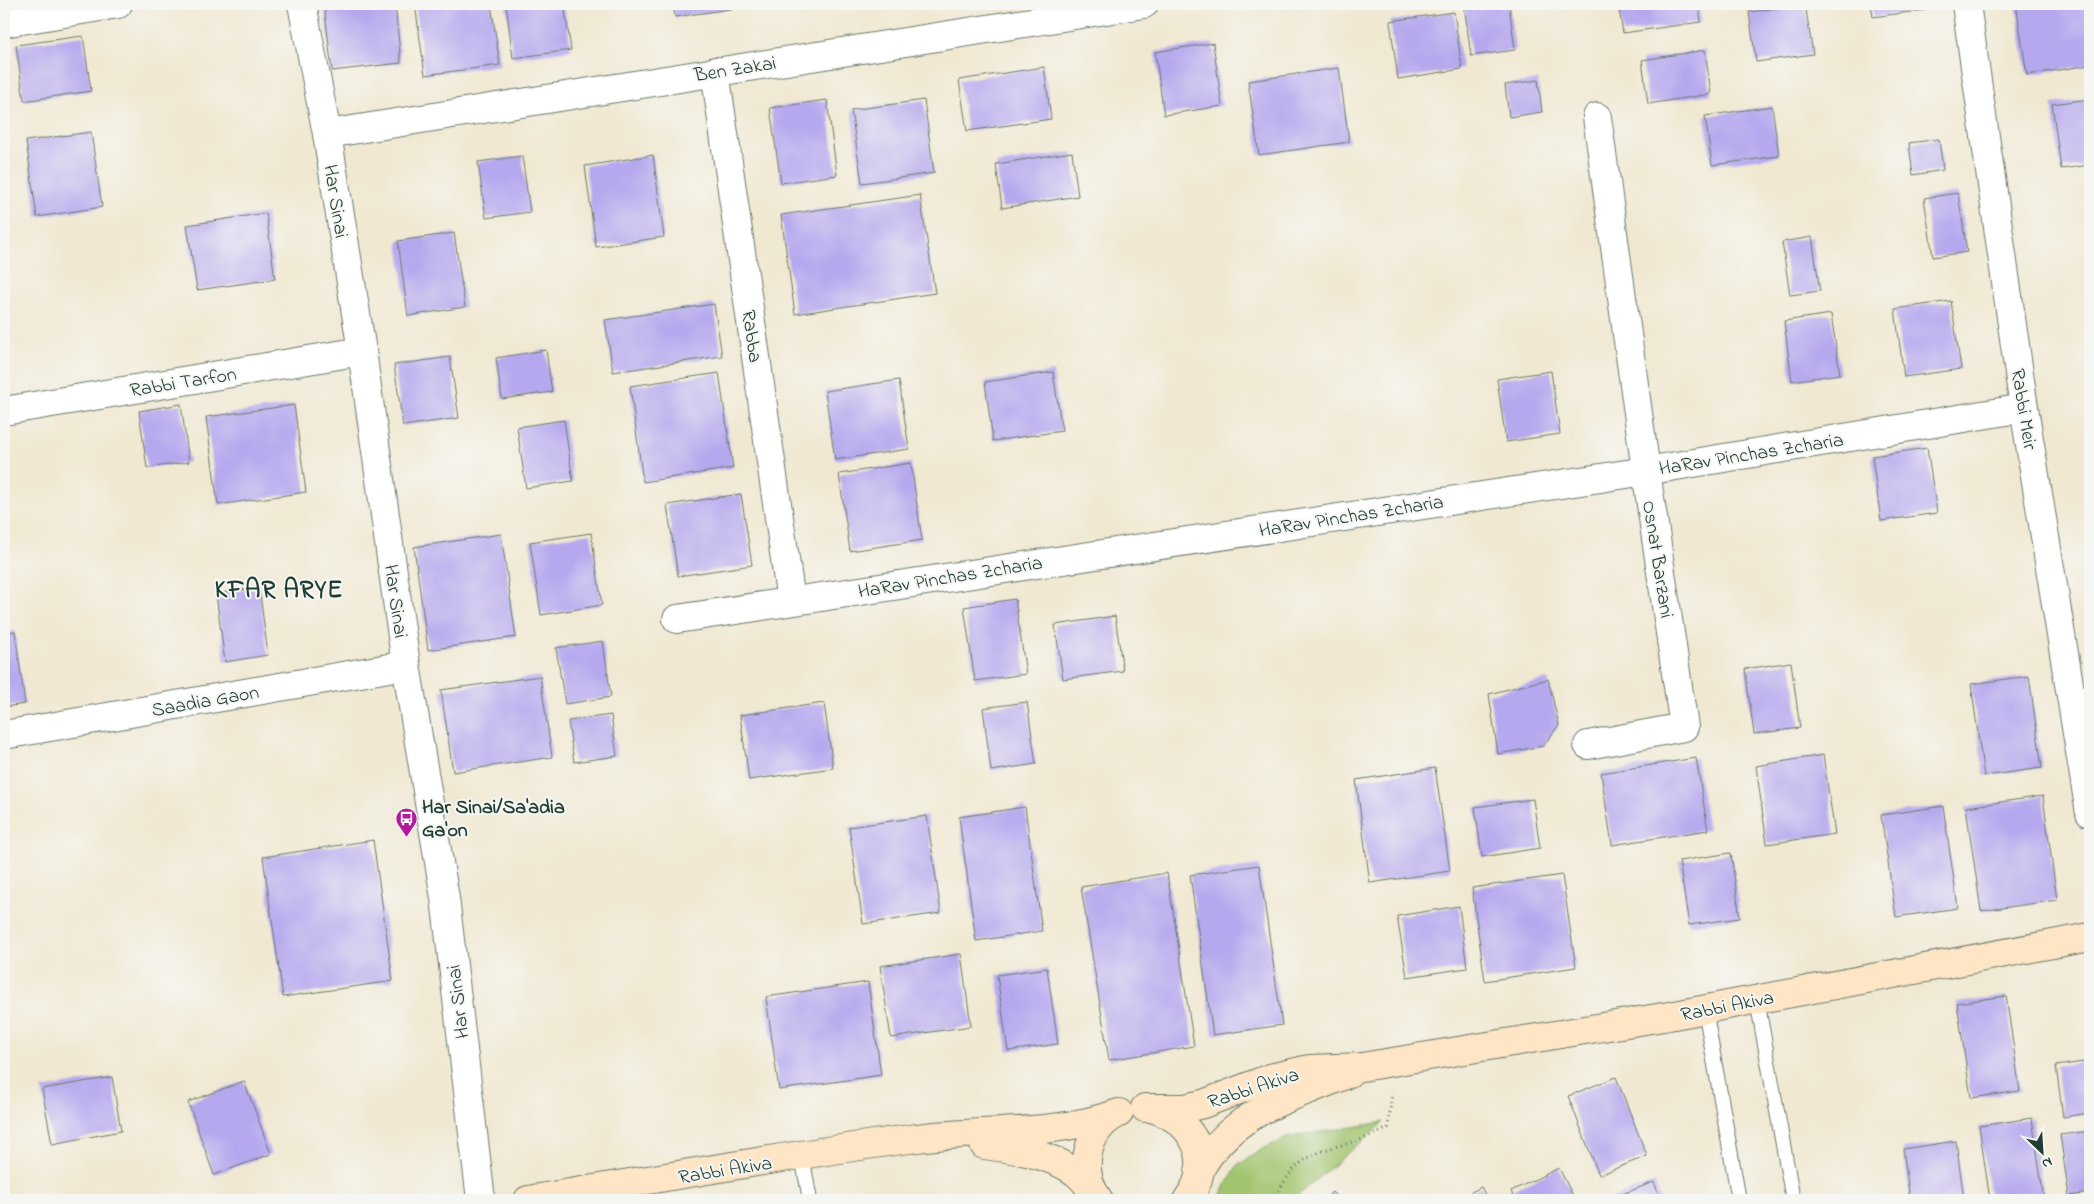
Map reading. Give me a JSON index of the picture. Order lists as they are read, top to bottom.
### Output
{
  "streets": {
    "street": [
      "Ben Zakai",
      "Har Sinai",
      "Rabba",
      "Rabbi Tarfon",
      "Rabbi Meir",
      "HaRav Pinchas Zcharia",
      "Osnat Barzani",
      "Saadia Gaon",
      "Rabbi Akiva"
    ]
  },
  "crossings": [
    ["Ben Zakai", "Har Sinai"],
    ["Ben Zakai", "Rabba"],
    ["Har Sinai", "Rabbi Tarfon"],
    ["Har Sinai", "Saadia Gaon"],
    ["Rabba", "HaRav Pinchas Zcharia"],
    ["Rabbi Meir", "HaRav Pinchas Zcharia"],
    ["HaRav Pinchas Zcharia", "Osnat Barzani"]
  ],
  "districts": ["KFAR ARYE"],
  "places": {
    "bus stop": ["Har Sinai/Sa'adia Ga'on"]
  },
  "north": "bottom right"
}
